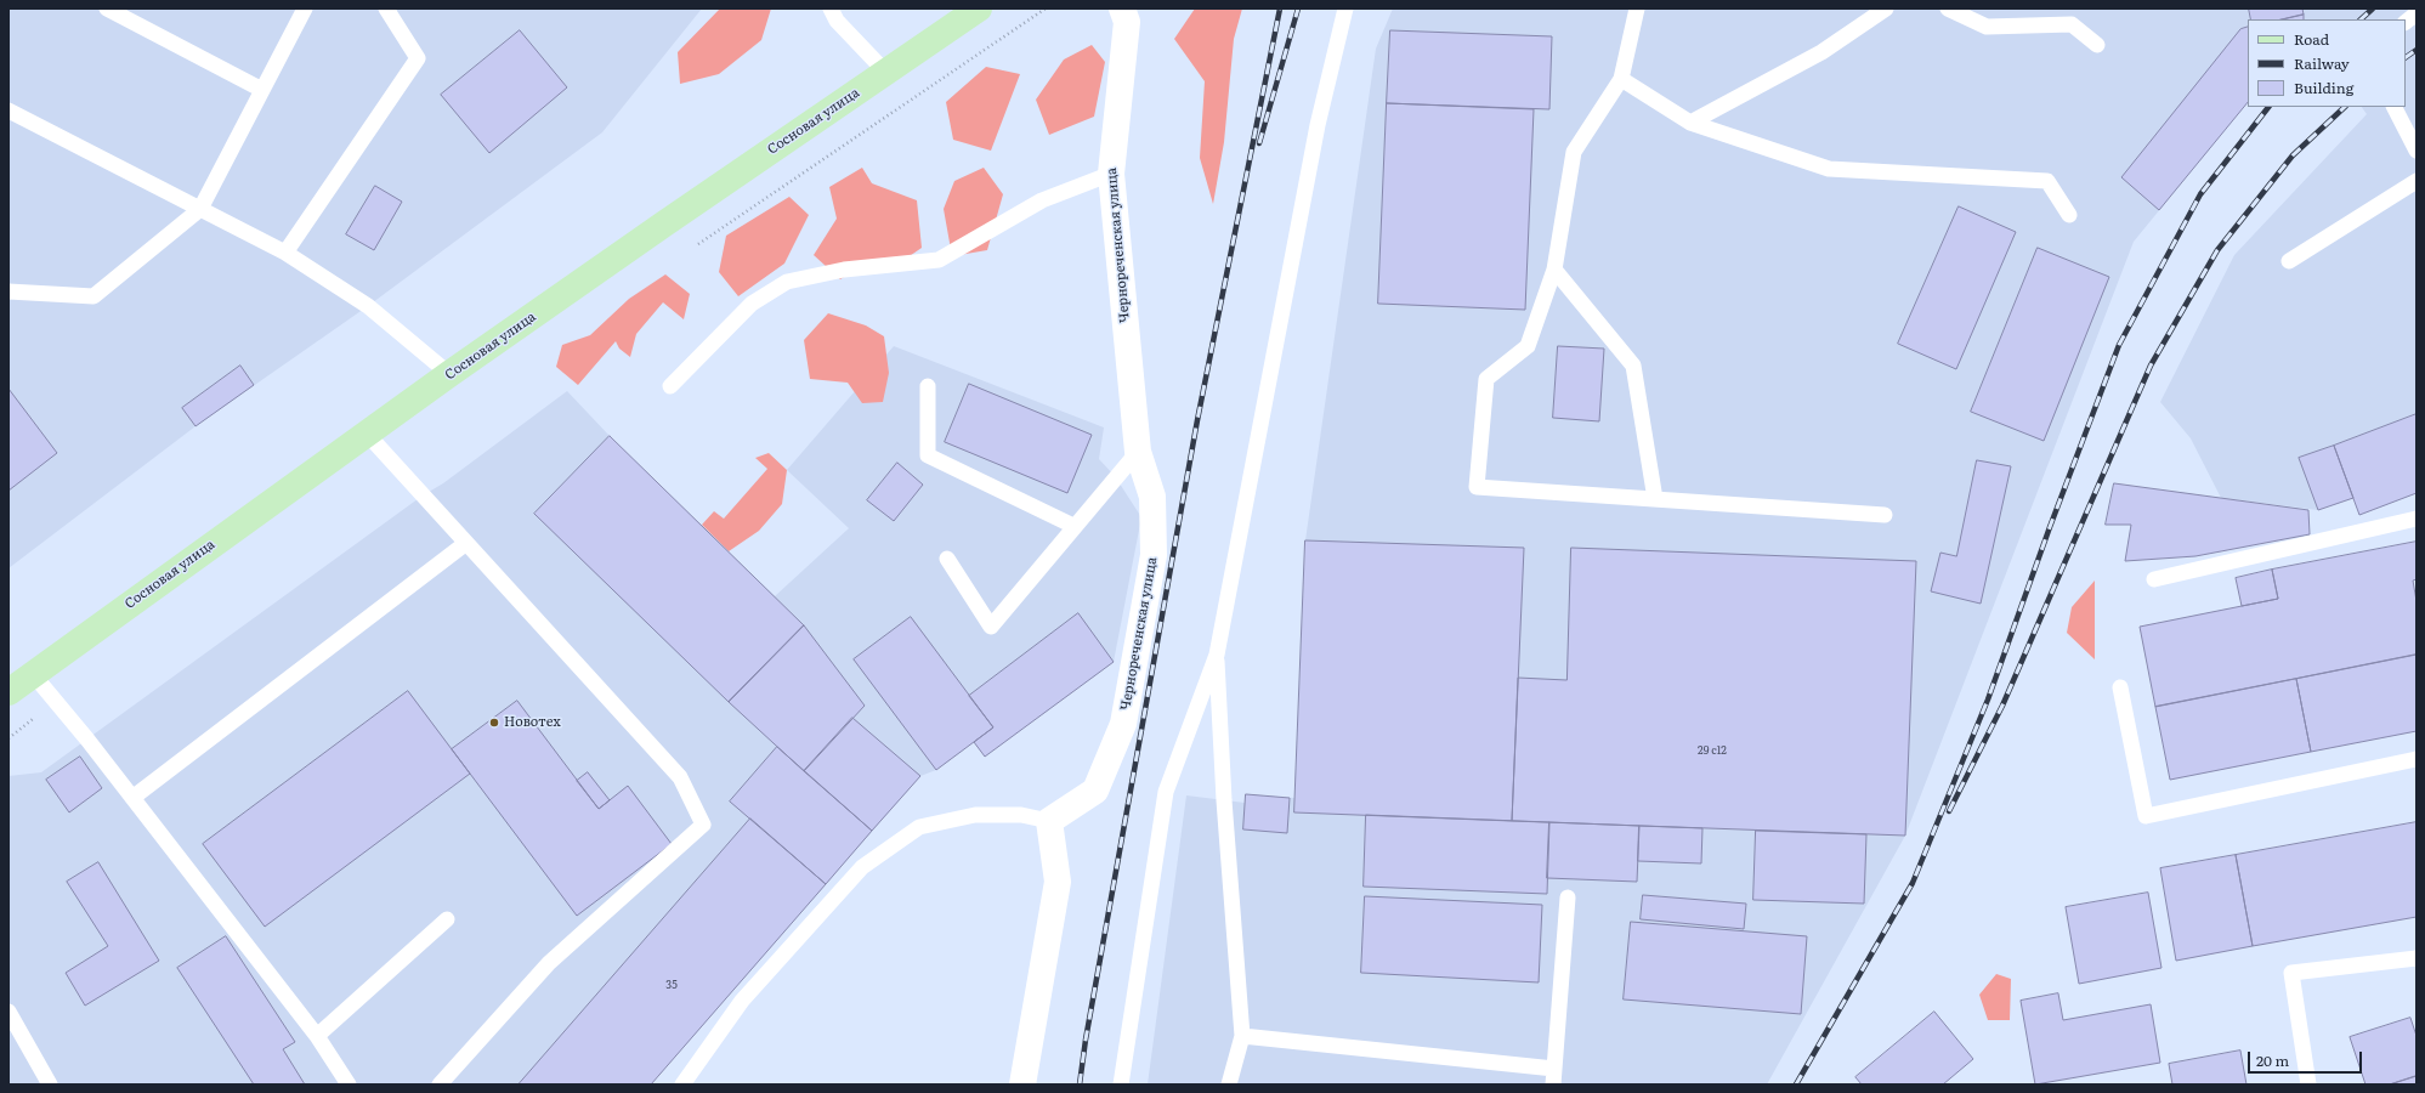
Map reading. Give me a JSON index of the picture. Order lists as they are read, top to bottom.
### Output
{
  "streets": {
    "main road": ["Сосновая улица"],
    "street": ["Чернореченская улица"]
  },
  "places": ["Новотех"],
  "house_numbers": ["29 с12", "35"],
  "legend": ["Road", "Railway", "Building"],
  "scale_bar": "20 m"
}
